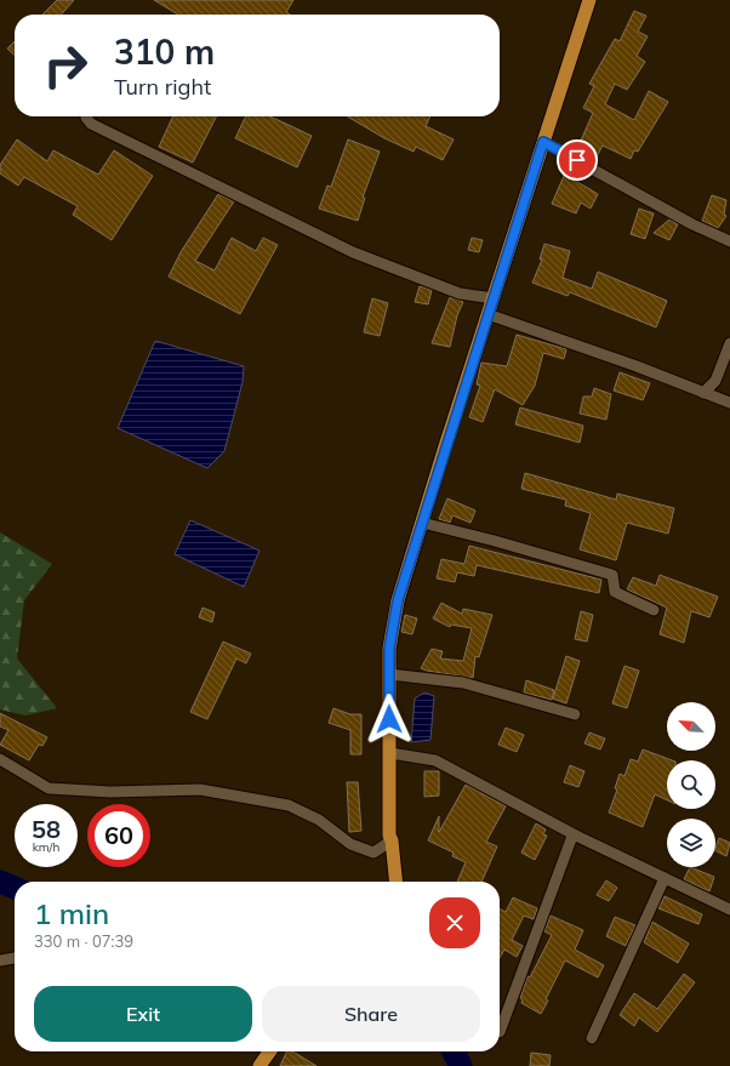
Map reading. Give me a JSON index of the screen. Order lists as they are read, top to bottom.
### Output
{
  "north": "top left",
  "page": {
    "turn": ["310 m", "Turn right"],
    "speed": "58 km/h",
    "limit": "60",
    "heading": ["1 min", "330 m · 07:39"],
    "buttons": ["Exit", "Share"]
  }
}
